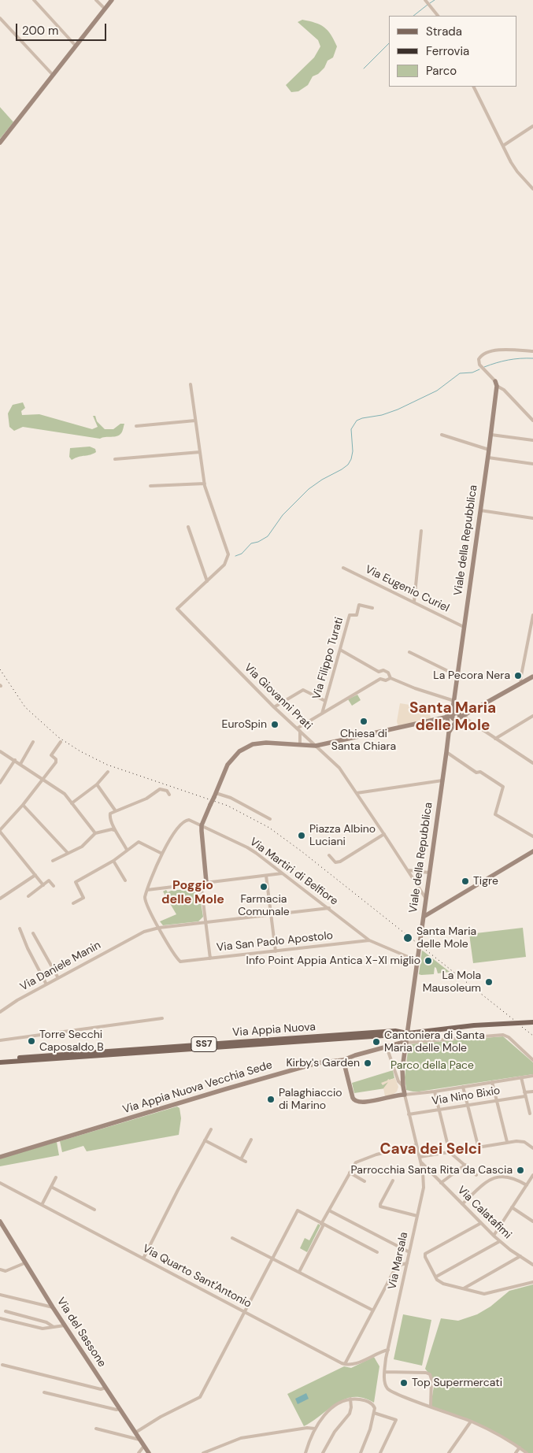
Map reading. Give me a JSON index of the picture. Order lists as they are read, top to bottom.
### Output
{
  "streets": {
    "main road": ["Via Appia Nuova", "SS7"],
    "street": [
      "Viale della Repubblica",
      "Via Eugenio Curiel",
      "Via Filippo Turati",
      "Via Giovanni Prati",
      "Via Martiri di Belfiore",
      "Via San Paolo Apostolo",
      "Via Daniele Manin",
      "Via Appia Nuova Vecchia Sede",
      "Via Nino Bixio",
      "Via Calatafimi",
      "Via Marsala",
      "Via Quarto Sant'Antonio",
      "Via del Sassone"
    ]
  },
  "crossings": [
    ["Viale della Repubblica", "Via Eugenio Curiel"],
    ["Viale della Repubblica", "Via Giovanni Prati"],
    ["Viale della Repubblica", "Via Martiri di Belfiore"],
    ["Viale della Repubblica", "Via Appia Nuova"],
    ["Via Martiri di Belfiore", "Via San Paolo Apostolo"],
    ["Via Martiri di Belfiore", "Via Daniele Manin"],
    ["Via San Paolo Apostolo", "Via Daniele Manin"],
    ["Via Calatafimi", "Via Marsala"]
  ],
  "districts": ["Santa Maria delle Mole", "Poggio delle Mole", "Cava dei Selci"],
  "parks": ["Parco della Pace"],
  "places": [
    "La Pecora Nera",
    "Chiesa di Santa Chiara",
    "EuroSpin",
    "Piazza Albino Luciani",
    "Tigre",
    "Farmacia Comunale",
    "Santa Maria delle Mole",
    "Info Point Appia Antica X-XI miglio",
    "La Mola Mausoleum",
    "Torre Secchi Caposaldo B",
    "Cantoniera di Santa Maria delle Mole",
    "Kirby's Garden",
    "Palaghiaccio di Marino",
    "Parrocchia Santa Rita da Cascia",
    "Top Supermercati"
  ],
  "legend": ["Strada", "Ferrovia", "Parco"],
  "scale_bar": "200 m"
}
